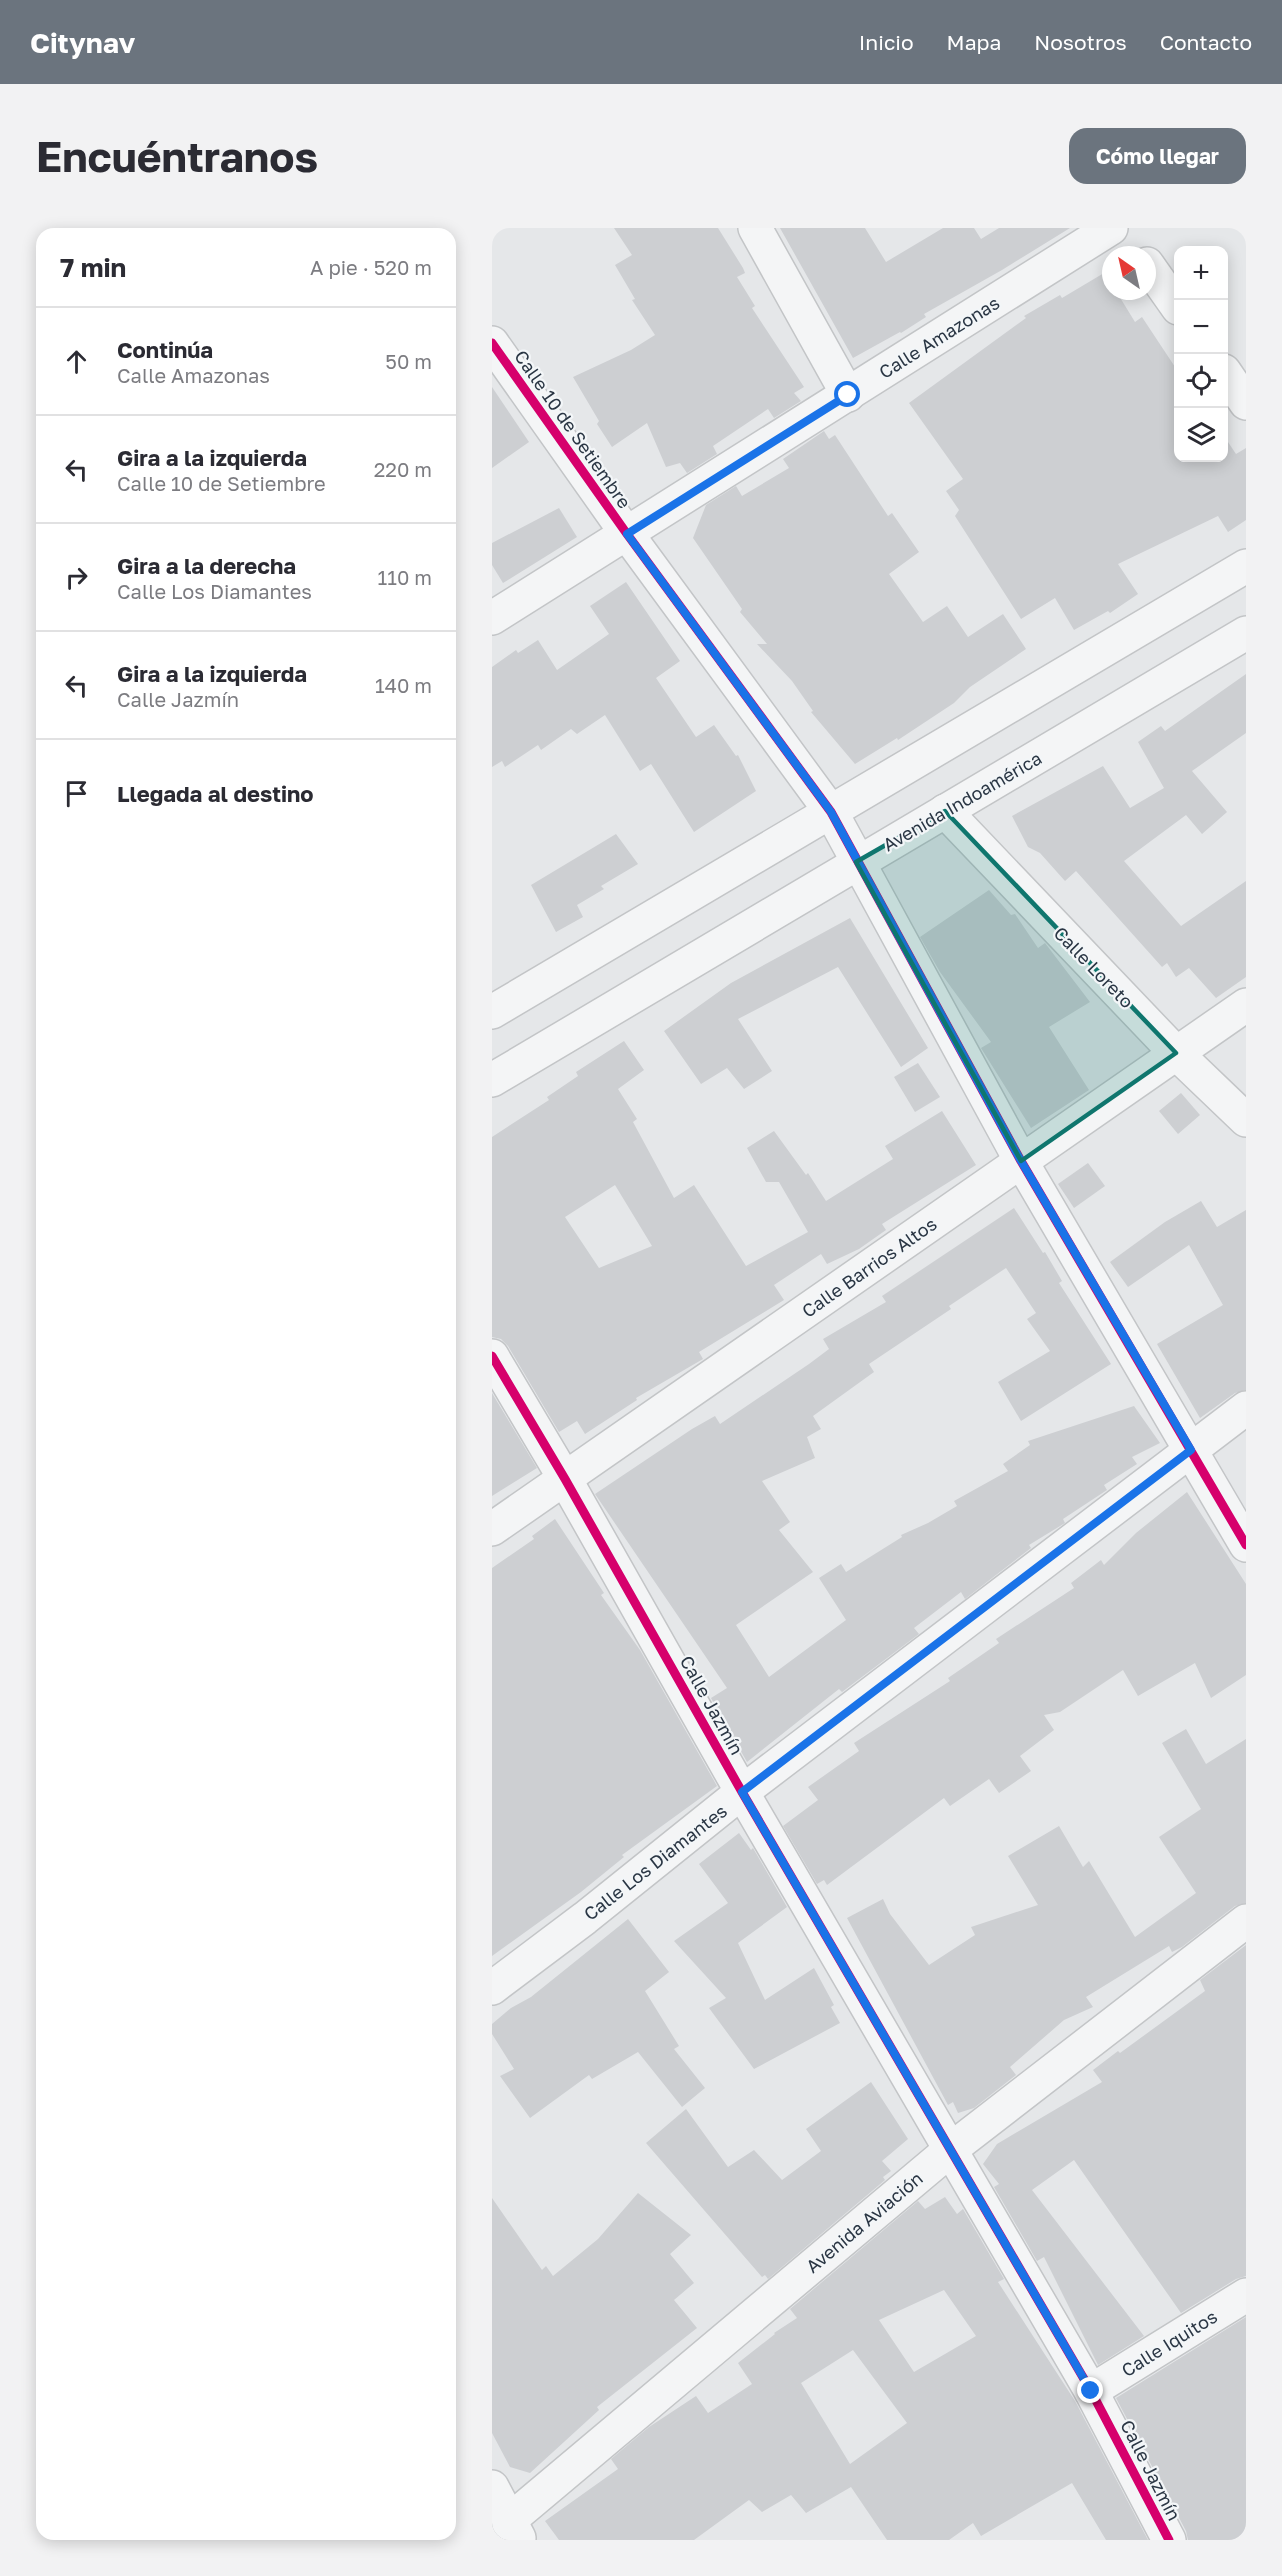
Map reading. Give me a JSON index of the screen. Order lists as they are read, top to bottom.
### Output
{
  "streets": {
    "street": [
      "Calle Amazonas",
      "Calle 10 de Setiembre",
      "Avenida Indoamérica",
      "Calle Loreto",
      "Calle Barrios Altos",
      "Calle Jazmín",
      "Calle Los Diamantes",
      "Avenida Aviación",
      "Calle Iquitos"
    ]
  },
  "crossings": [
    ["Calle Amazonas", "Calle 10 de Setiembre"],
    ["Calle 10 de Setiembre", "Avenida Indoamérica"],
    ["Calle 10 de Setiembre", "Calle Barrios Altos"],
    ["Calle 10 de Setiembre", "Calle Los Diamantes"],
    ["Avenida Indoamérica", "Calle Loreto"],
    ["Calle Loreto", "Calle Barrios Altos"],
    ["Calle Barrios Altos", "Calle Jazmín"],
    ["Calle Jazmín", "Calle Los Diamantes"],
    ["Calle Jazmín", "Avenida Aviación"],
    ["Calle Jazmín", "Calle Iquitos"]
  ],
  "north": "top left",
  "page": {
    "header": "Citynav",
    "nav": [
      "Inicio",
      "Mapa",
      "Nosotros",
      "Contacto"
    ],
    "buttons": "Cómo llegar",
    "title": "Encuéntranos",
    "heading": ["7 min", "A pie · 520 m"],
    "map_buttons": ["+", "−"],
    "list": [
      ["Continúa", "Calle Amazonas", "50 m"],
      ["Gira a la izquierda", "Calle 10 de Setiembre", "220 m"],
      ["Gira a la derecha", "Calle Los Diamantes", "110 m"],
      ["Gira a la izquierda", "Calle Jazmín", "140 m"],
      "Llegada al destino"
    ]
  }
}
